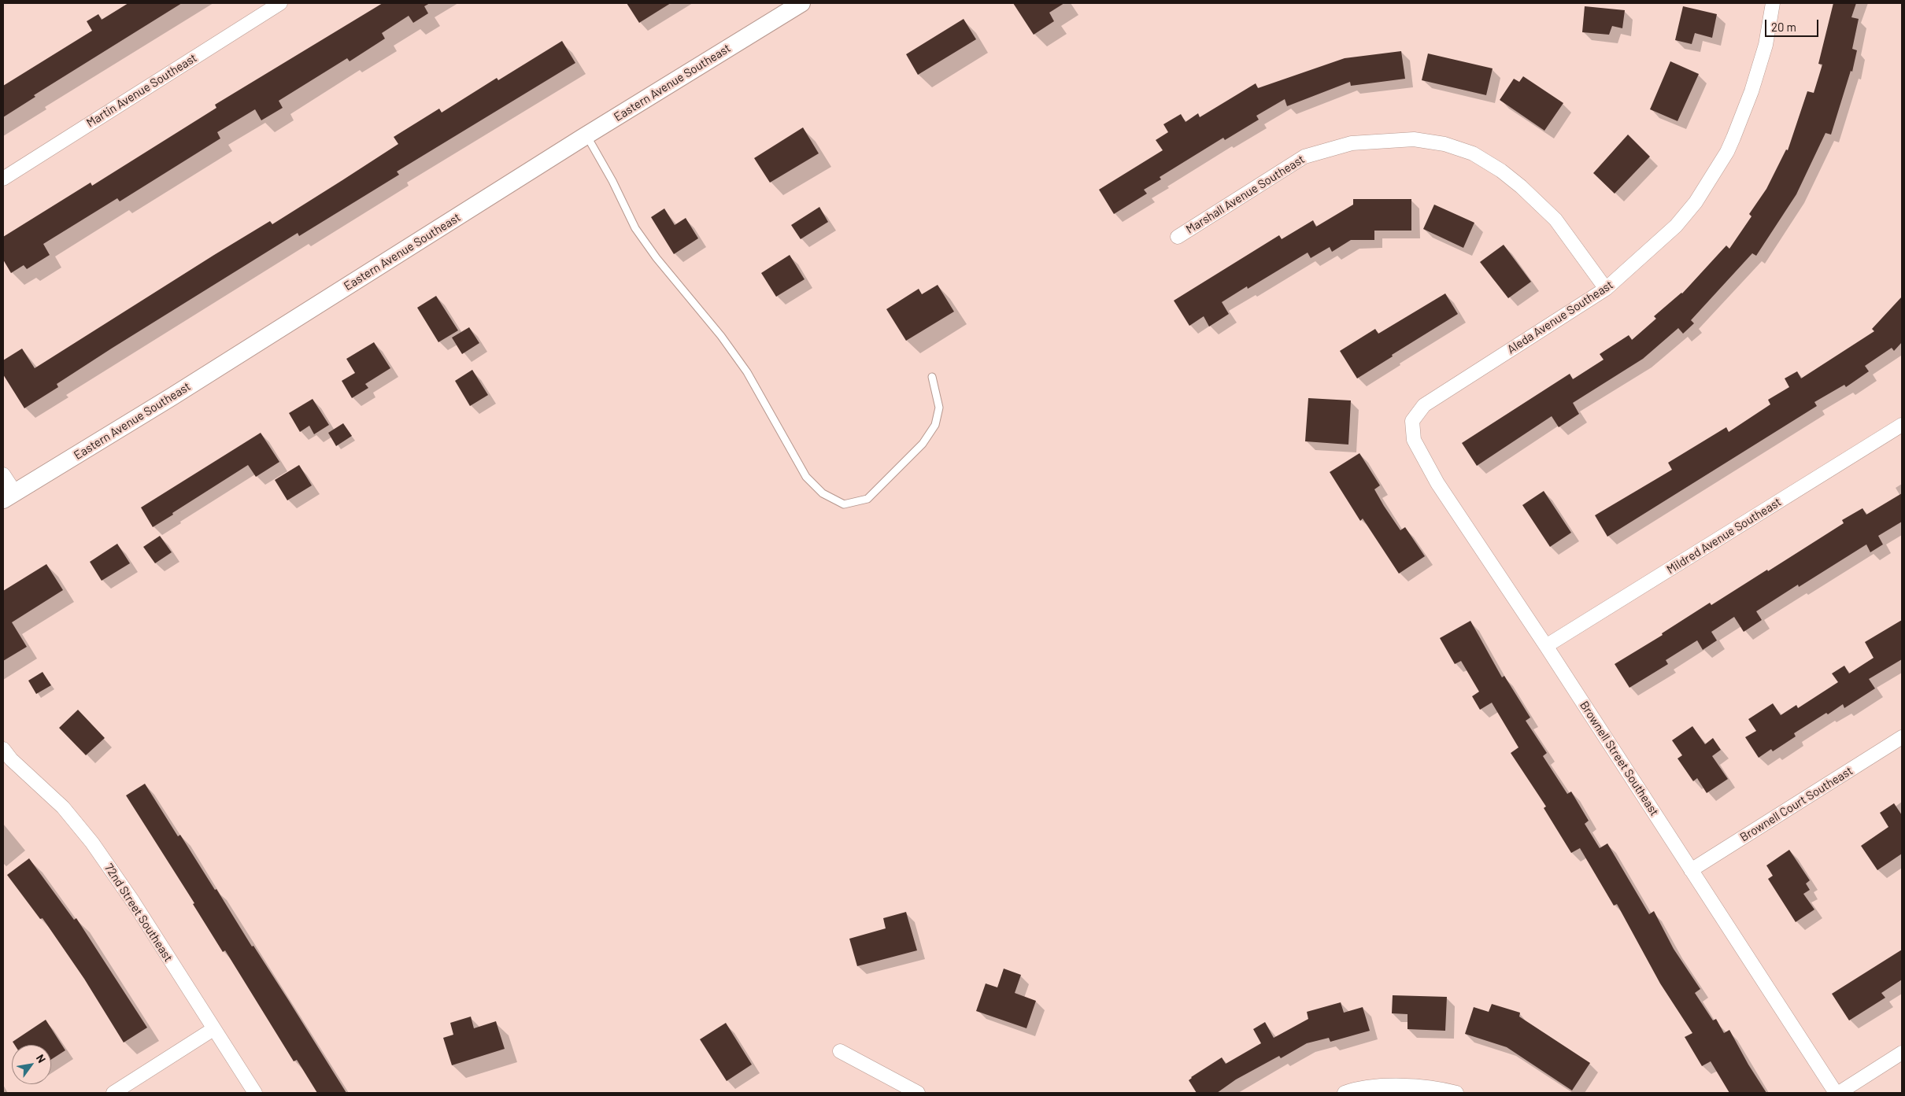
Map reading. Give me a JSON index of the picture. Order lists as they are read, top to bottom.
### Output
{
  "streets": {
    "street": [
      "Eastern Avenue Southeast",
      "Martin Avenue Southeast",
      "Marshall Avenue Southeast",
      "Aleda Avenue Southeast",
      "Mildred Avenue Southeast",
      "Brownell Street Southeast",
      "Brownell Court Southeast",
      "72nd Street Southeast"
    ]
  },
  "crossings": [
    ["Marshall Avenue Southeast", "Aleda Avenue Southeast"],
    ["Aleda Avenue Southeast", "Brownell Street Southeast"],
    ["Mildred Avenue Southeast", "Brownell Street Southeast"],
    ["Brownell Street Southeast", "Brownell Court Southeast"]
  ],
  "scale_bar": "20 m",
  "north": "top right"
}
